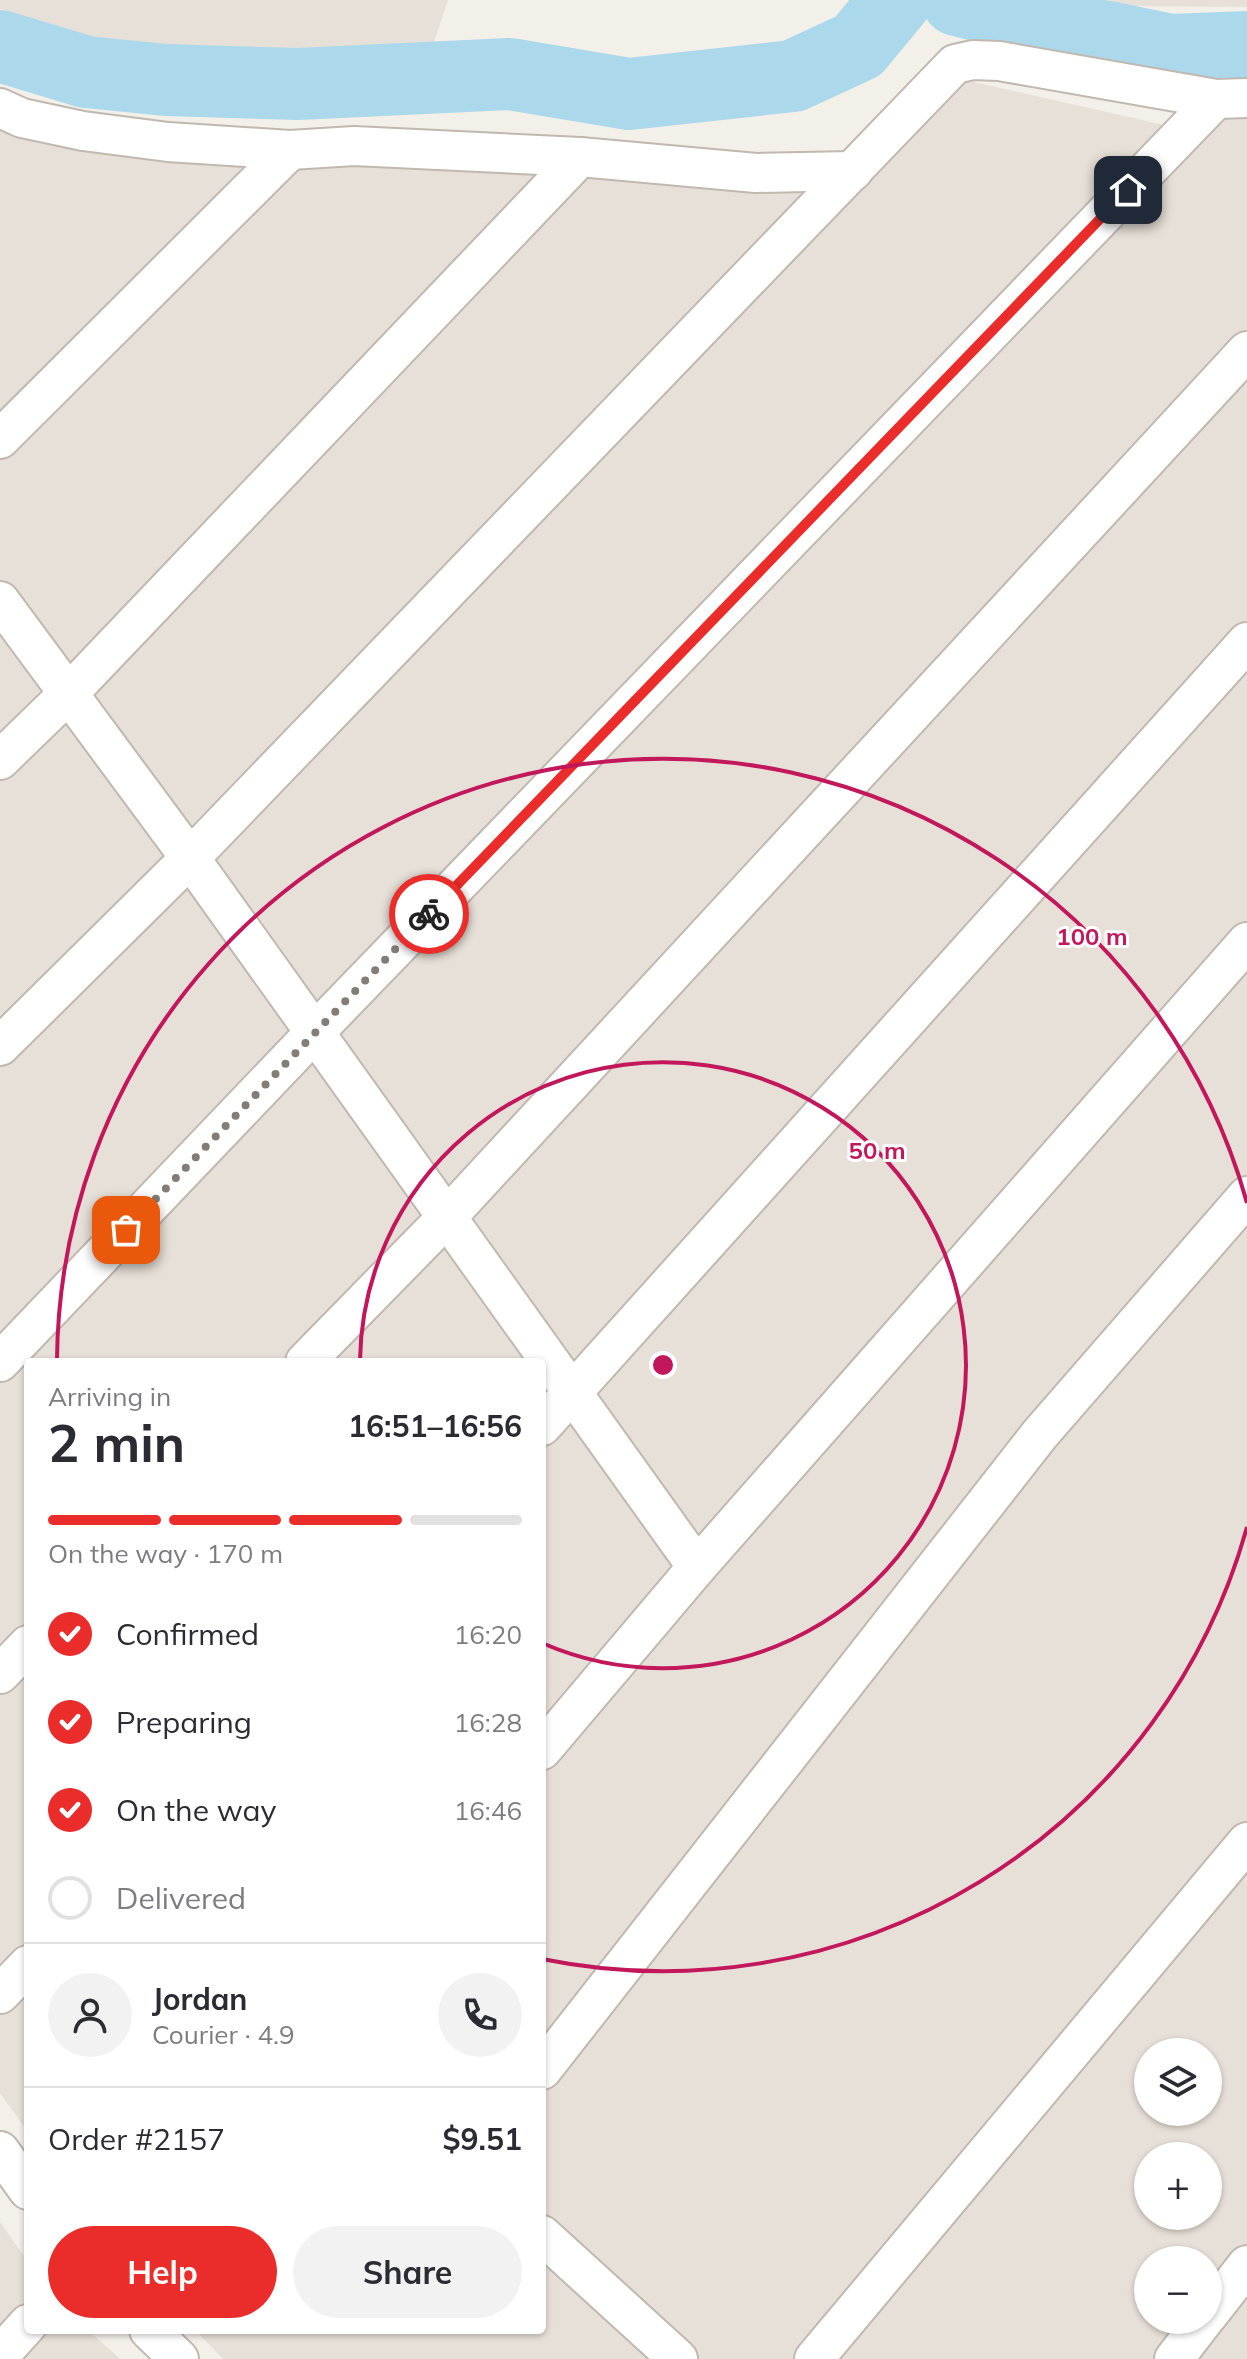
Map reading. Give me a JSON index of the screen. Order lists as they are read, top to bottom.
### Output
{
  "page": {
    "heading": ["2 min", "Arriving in", "16:51–16:56"],
    "panel": [
      "Jordan",
      "Courier · 4.9",
      "Order #2157",
      "$9.51"
    ],
    "bar": "On the way · 170 m",
    "list": [
      ["Confirmed", "16:20"],
      ["Preparing", "16:28"],
      ["On the way", "16:46"],
      "Delivered"
    ],
    "map_buttons": ["+", "−"],
    "buttons": ["Help", "Share"]
  },
  "rings": ["100 m", "50 m"]
}
